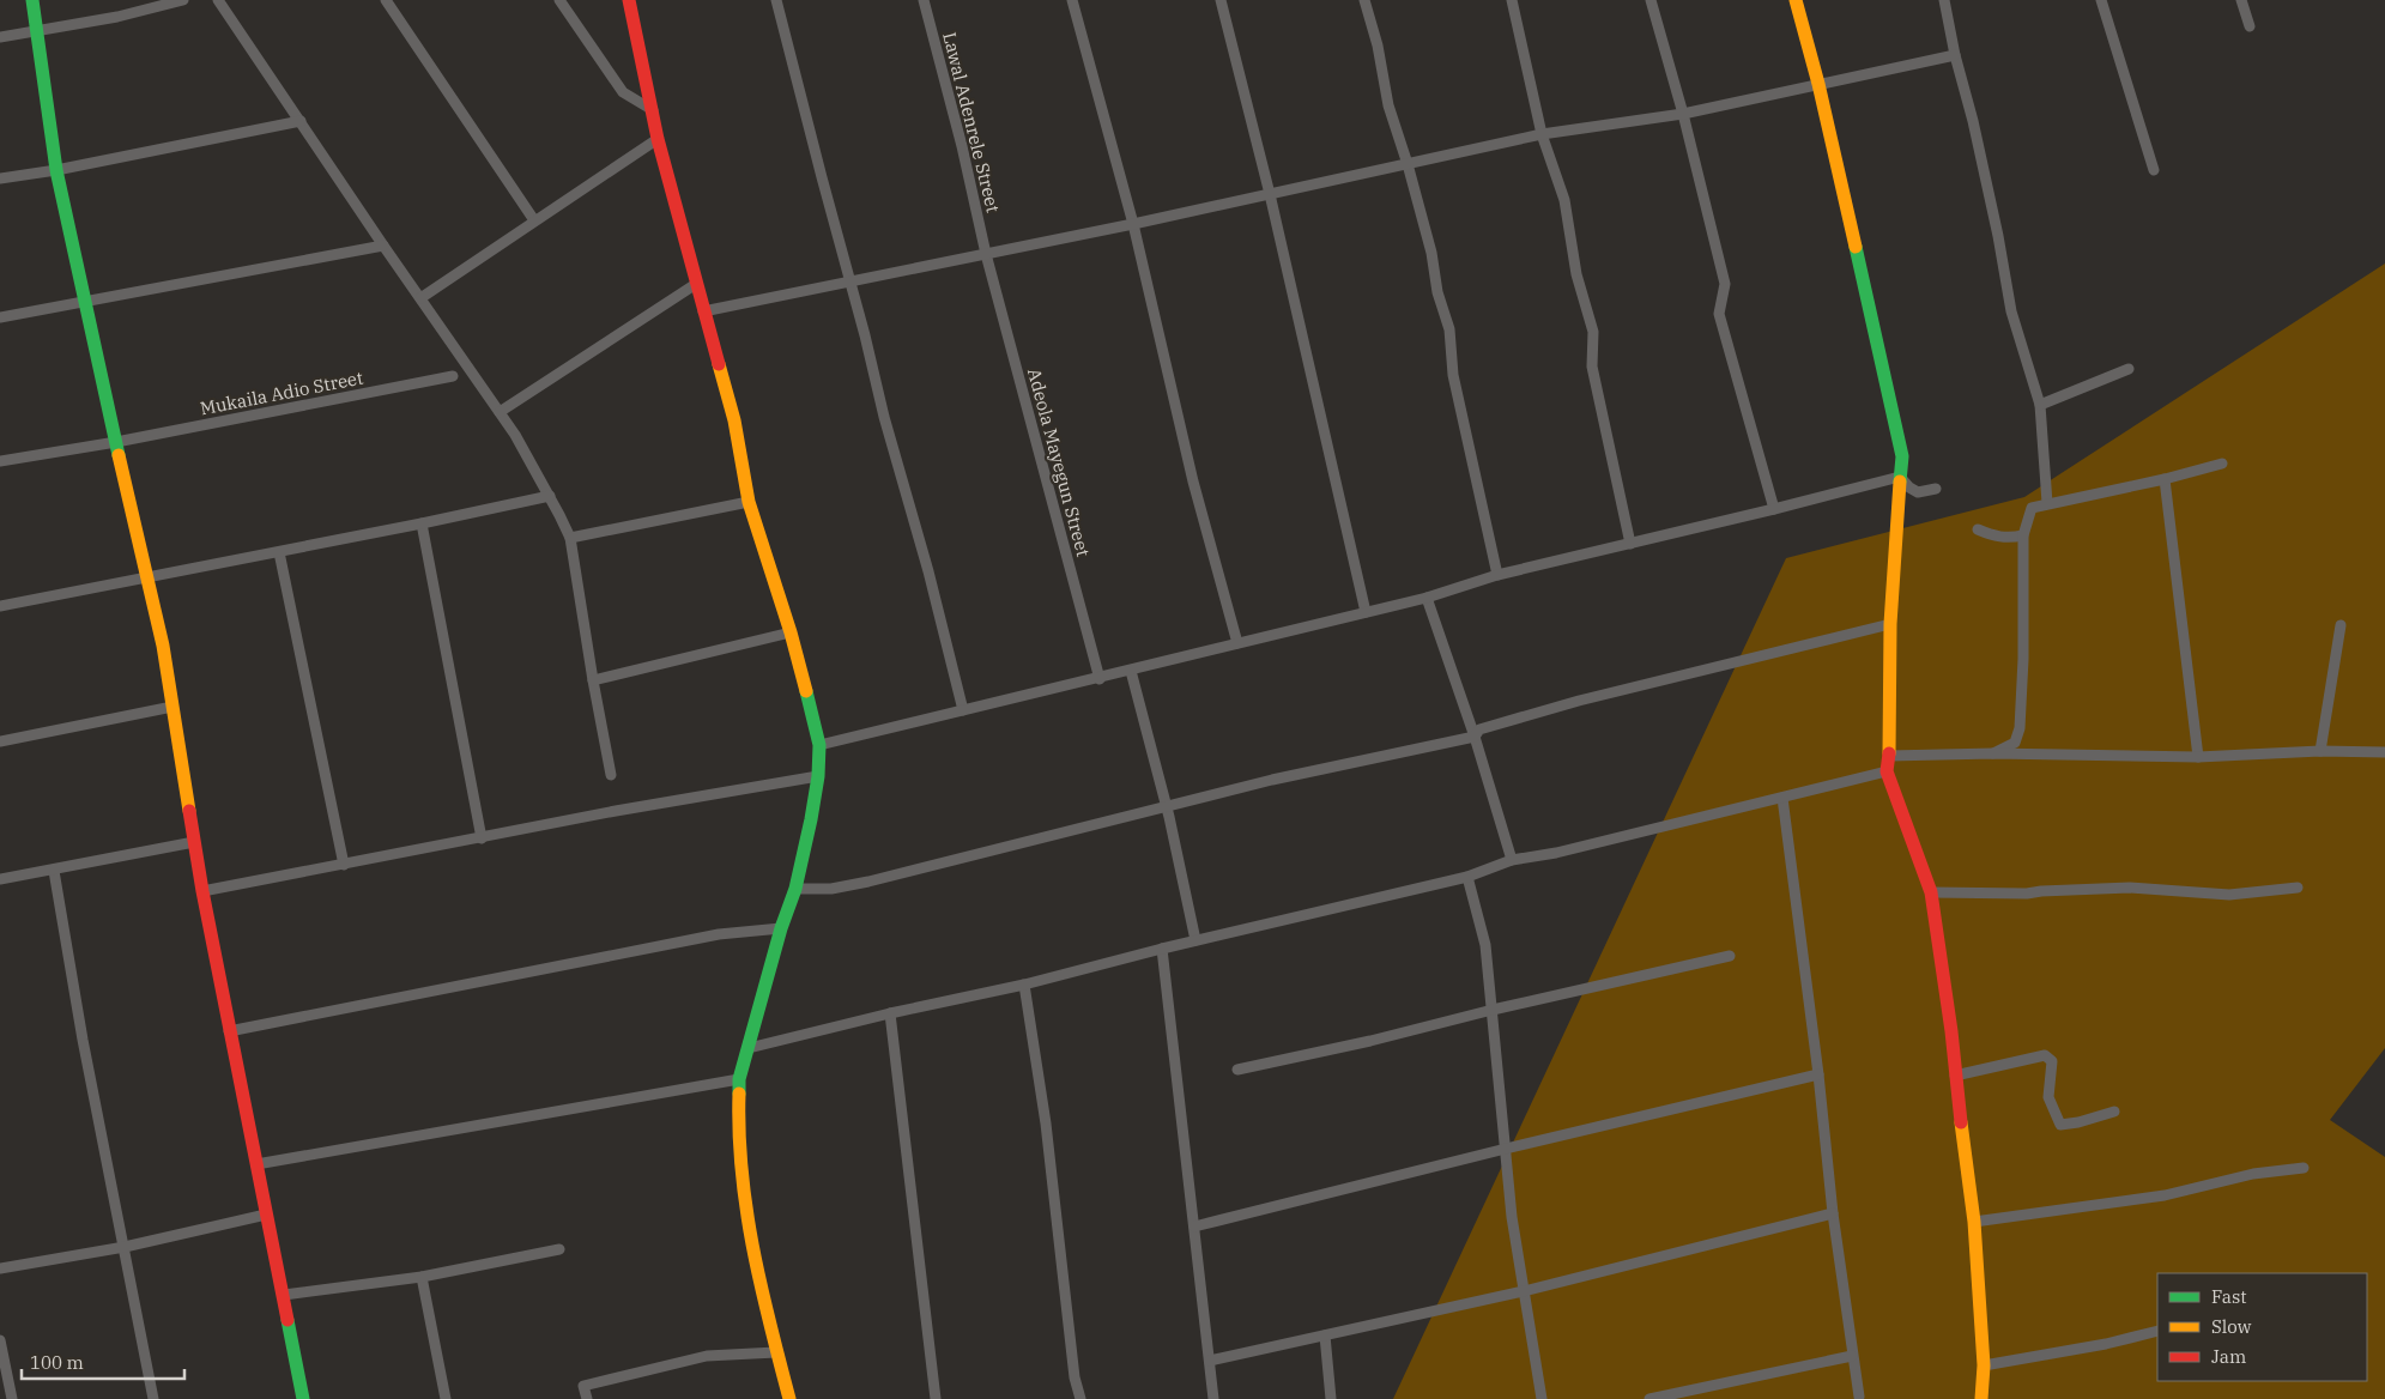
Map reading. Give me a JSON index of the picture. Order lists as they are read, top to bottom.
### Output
{
  "streets": {
    "street": ["Lawal Adenrele Street", "Mukaila Adio Street", "Adeola Mayegun Street"]
  },
  "crossings": [
    ["Lawal Adenrele Street", "Adeola Mayegun Street"]
  ],
  "legend": ["Fast", "Slow", "Jam"],
  "scale_bar": "100 m"
}
